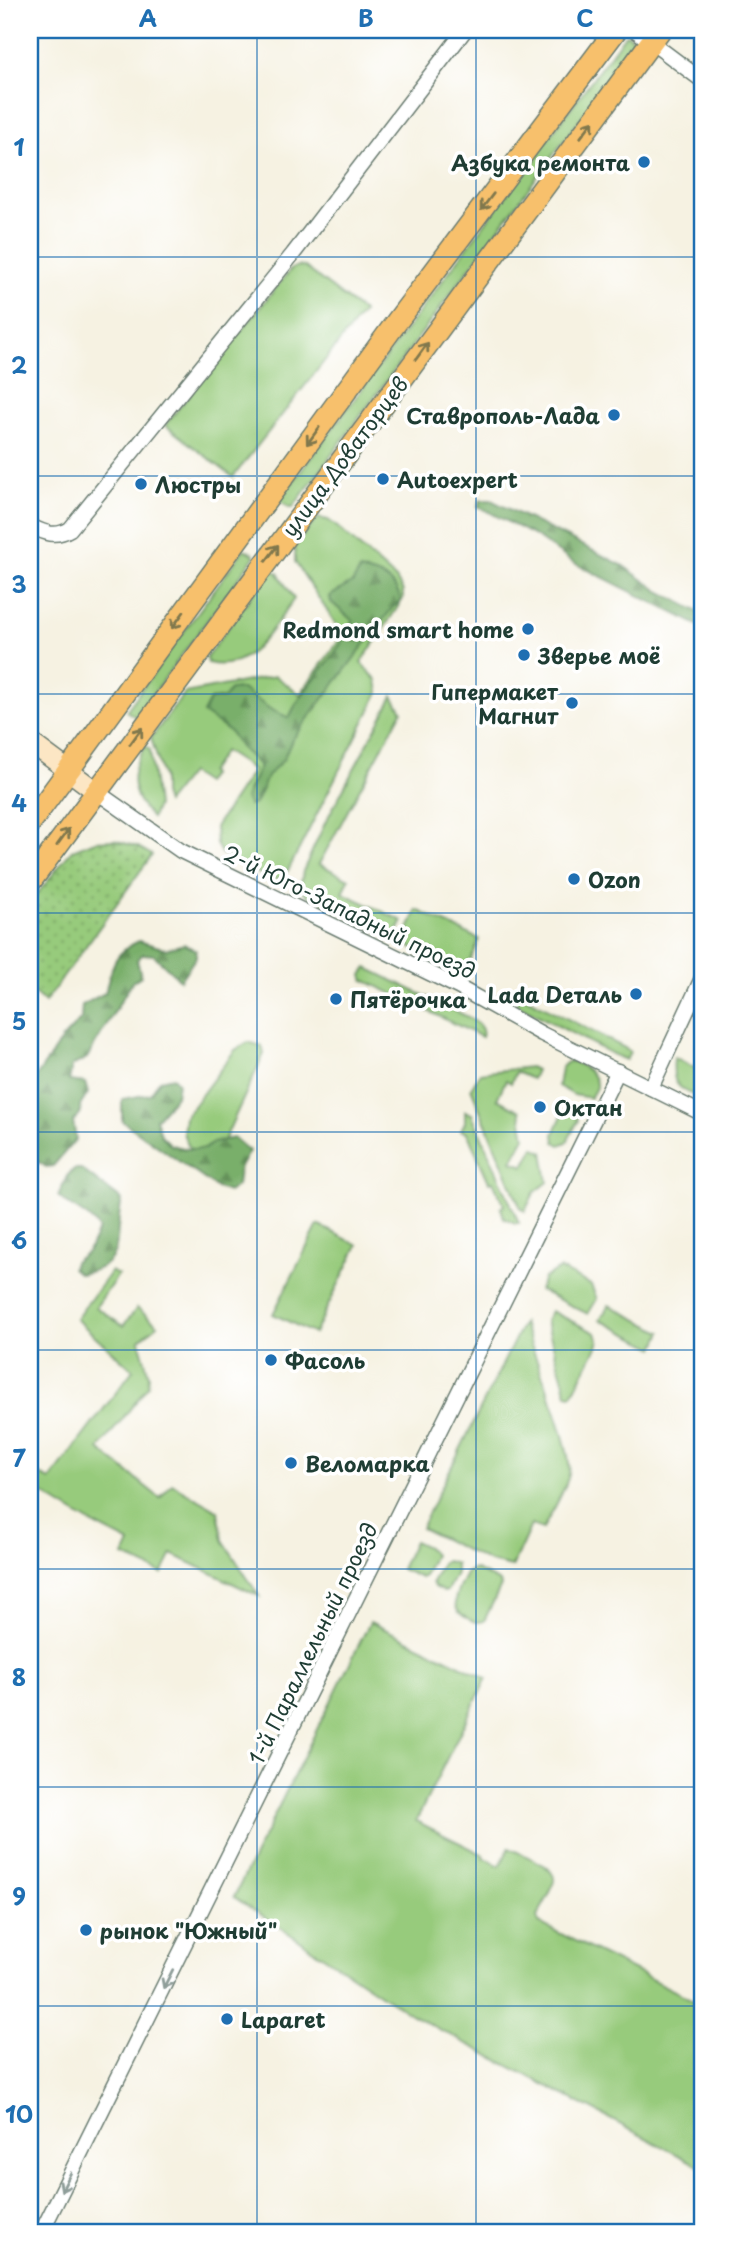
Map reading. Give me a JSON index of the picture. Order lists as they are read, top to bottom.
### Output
{
  "streets": {
    "main road": ["улица Доваторцев"],
    "street": ["2-й Юго-Западный проезд", "1-й Параллельный проезд"]
  },
  "crossings": [
    ["улица Доваторцев", "2-й Юго-Западный проезд"],
    ["2-й Юго-Западный проезд", "1-й Параллельный проезд"]
  ],
  "one_way": ["1-й Параллельный проезд"],
  "places": [
    "Азбука ремонта",
    "Ставрополь-Лада",
    "Autoexpert",
    "Люстры",
    "Redmond smart home",
    "Зверье моё",
    "Гипермакет Магнит",
    "Ozon",
    "Lada Dеталь",
    "Пятёрочка",
    "Октан",
    "Фасоль",
    "Веломарка",
    "рынок \"Южный\"",
    "Laparet"
  ],
  "grid": {
    "columns": ["A", "B", "C"],
    "rows": [
      "1",
      "2",
      "3",
      "4",
      "5",
      "6",
      "7",
      "8",
      "9",
      "10"
    ]
  }
}
